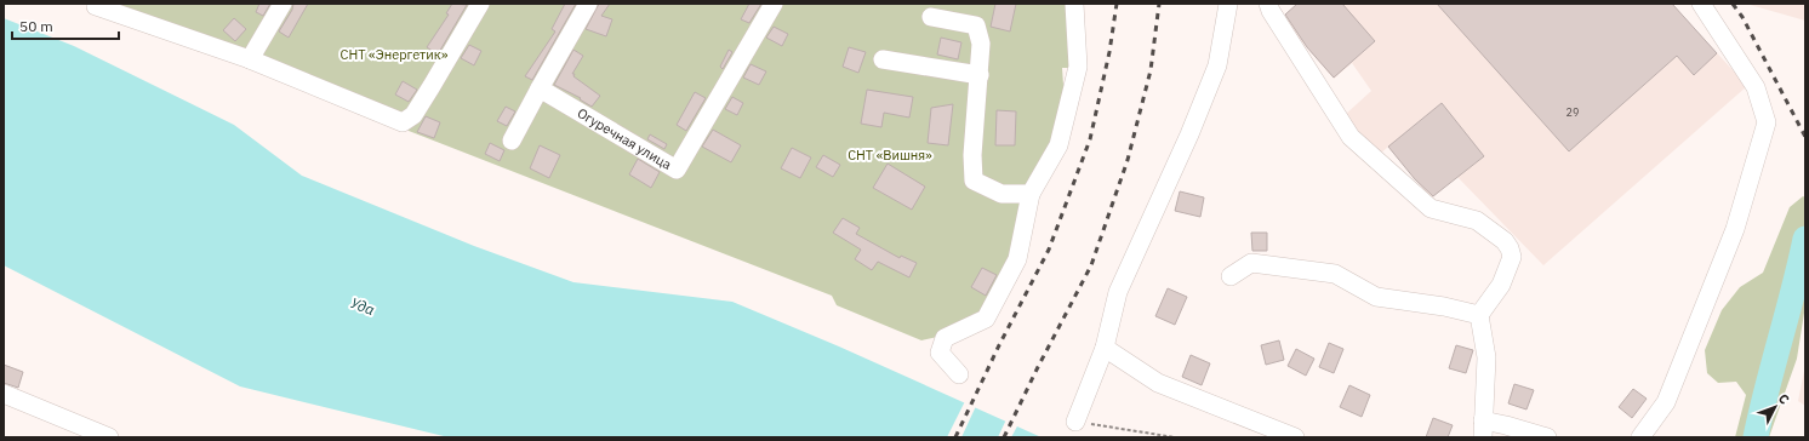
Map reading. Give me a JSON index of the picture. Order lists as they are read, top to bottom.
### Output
{
  "streets": {
    "street": ["Огуречная улица"]
  },
  "water": ["Уда"],
  "parks": ["СНТ «Энергетик»", "СНТ «Вишня»"],
  "house_numbers": ["29"],
  "scale_bar": "50 m",
  "north": "top right"
}
